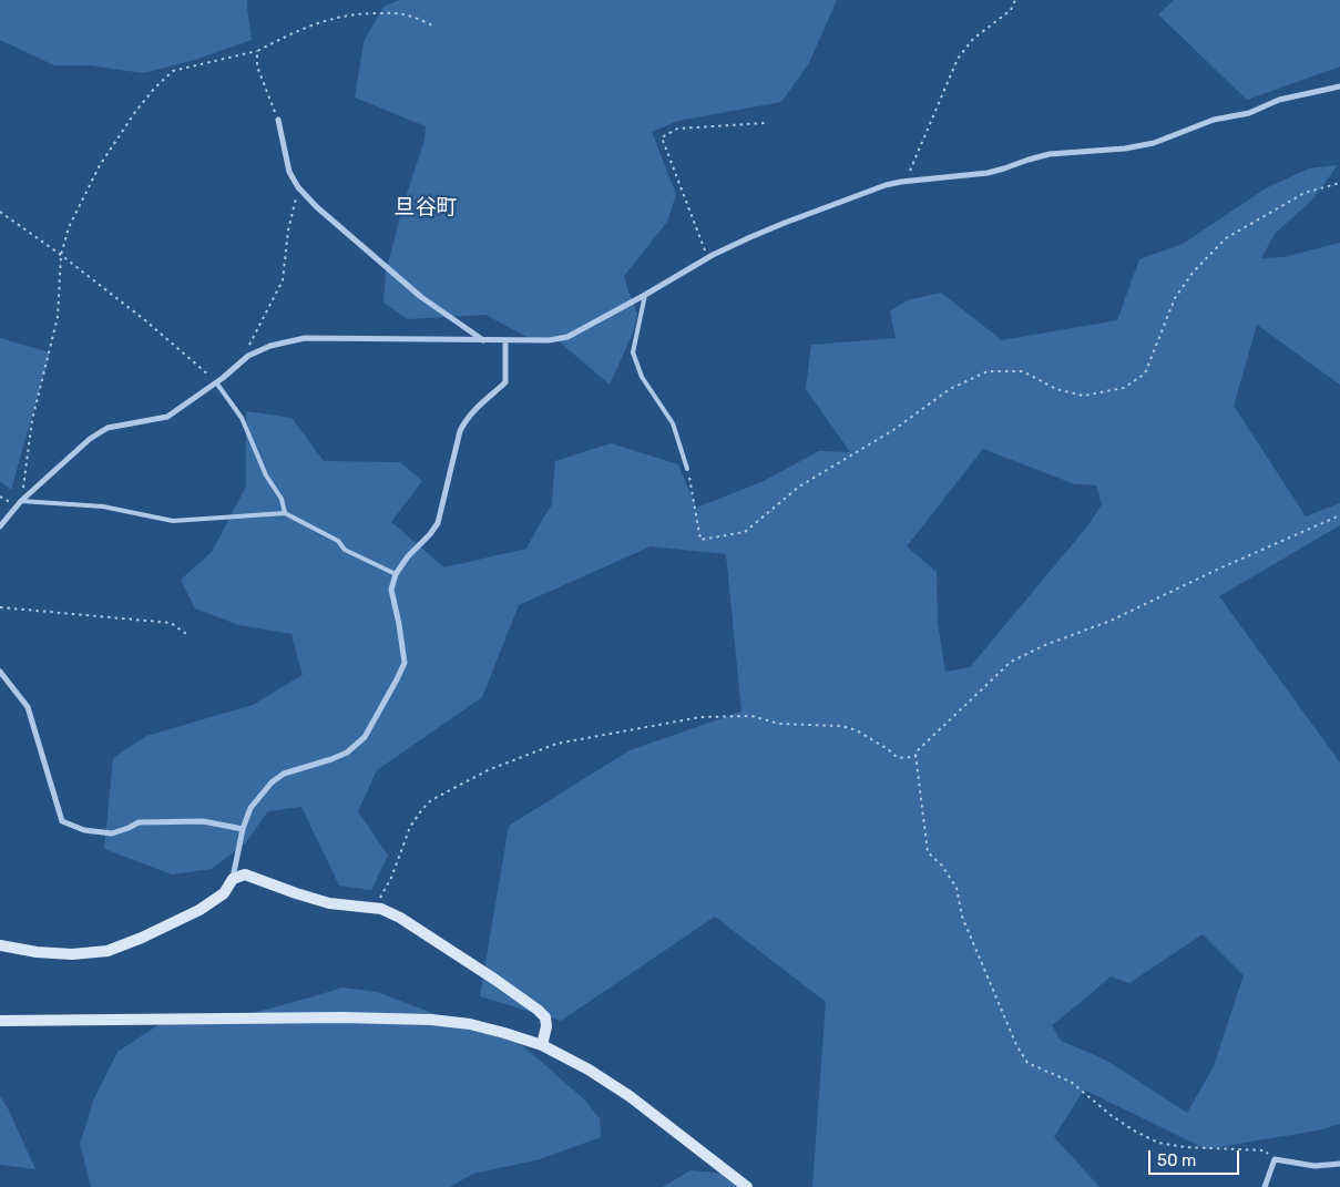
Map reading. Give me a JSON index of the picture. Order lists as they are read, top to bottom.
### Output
{
  "districts": ["旦谷町"],
  "scale_bar": "50 m"
}
